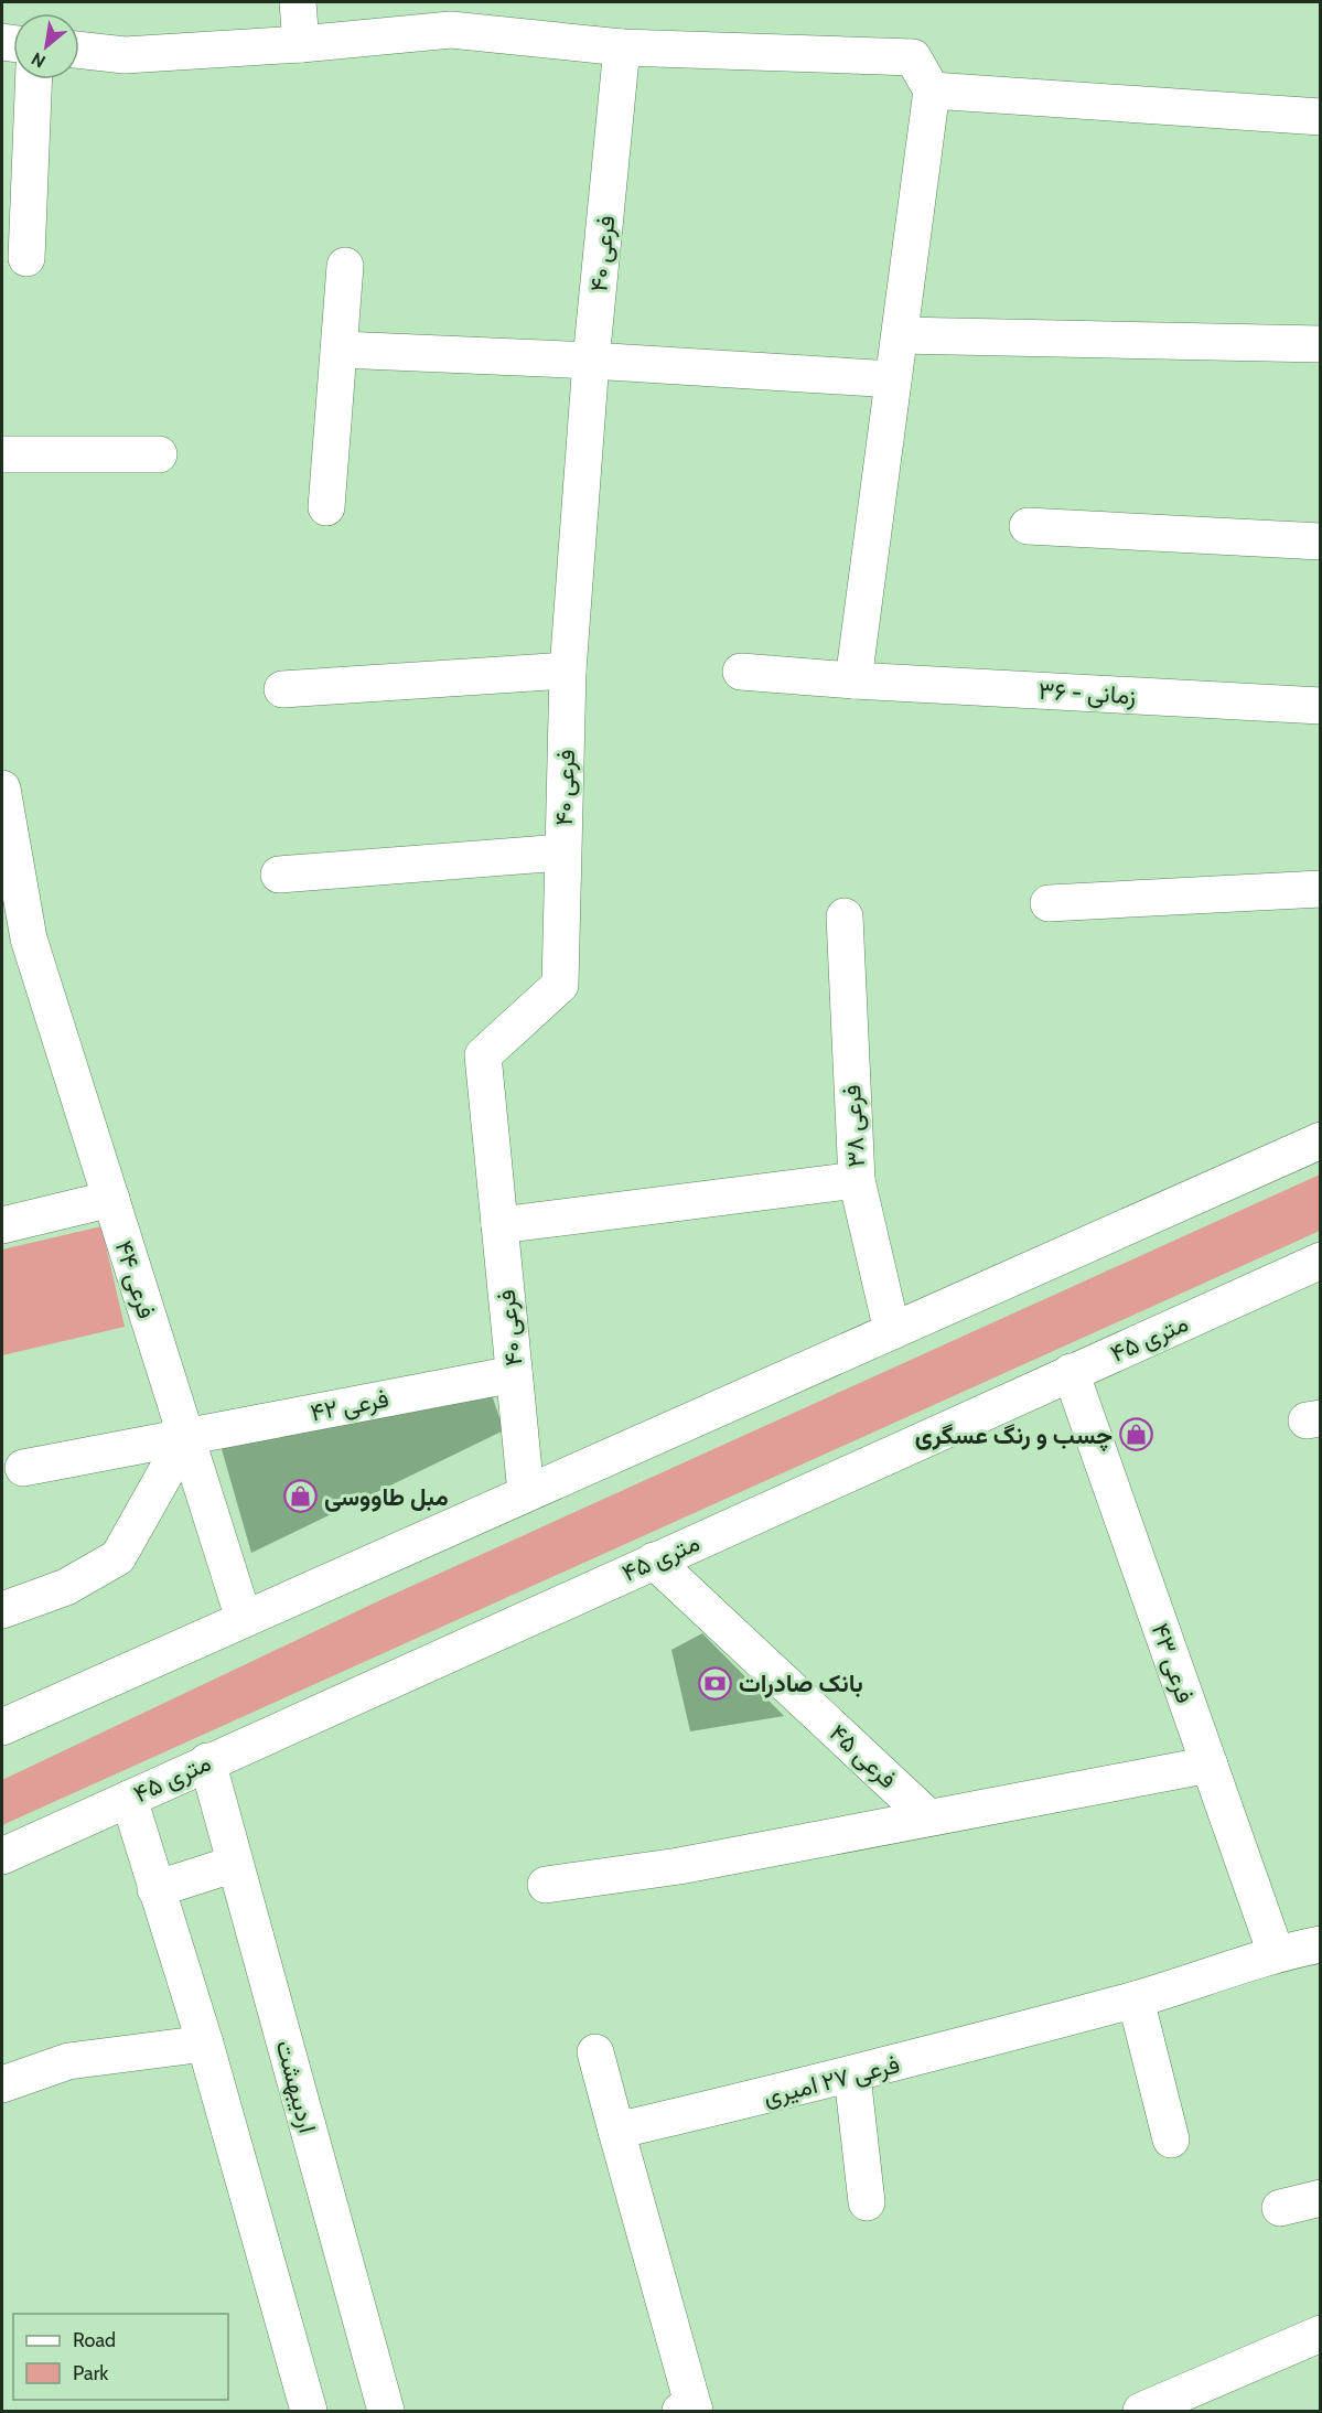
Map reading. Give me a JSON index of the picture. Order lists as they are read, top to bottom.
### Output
{
  "streets": {
    "street": [
      "فرعی ۴۰",
      "۳۶ - زمانی",
      "فرعی ۳۸",
      "فرعی ۴۴",
      "۴۵ متری",
      "فرعی ۴۲",
      "فرعی ۴۳",
      "فرعی ۴۵",
      "فرعی ۲۷ امیری",
      "اردیبهشت"
    ]
  },
  "crossings": [
    ["فرعی ۴۰", "فرعی ۴۲"],
    ["فرعی ۴۴", "فرعی ۴۲"],
    ["۴۵ متری", "فرعی ۴۳"],
    ["۴۵ متری", "فرعی ۴۵"],
    ["۴۵ متری", "اردیبهشت"],
    ["فرعی ۴۳", "فرعی ۲۷ امیری"]
  ],
  "places": {
    "shop": ["چسب و رنگ عسگری", "مبل طاووسی"],
    "bank": ["بانک صادرات"]
  },
  "legend": ["Road", "Park"],
  "north": "bottom left"
}
